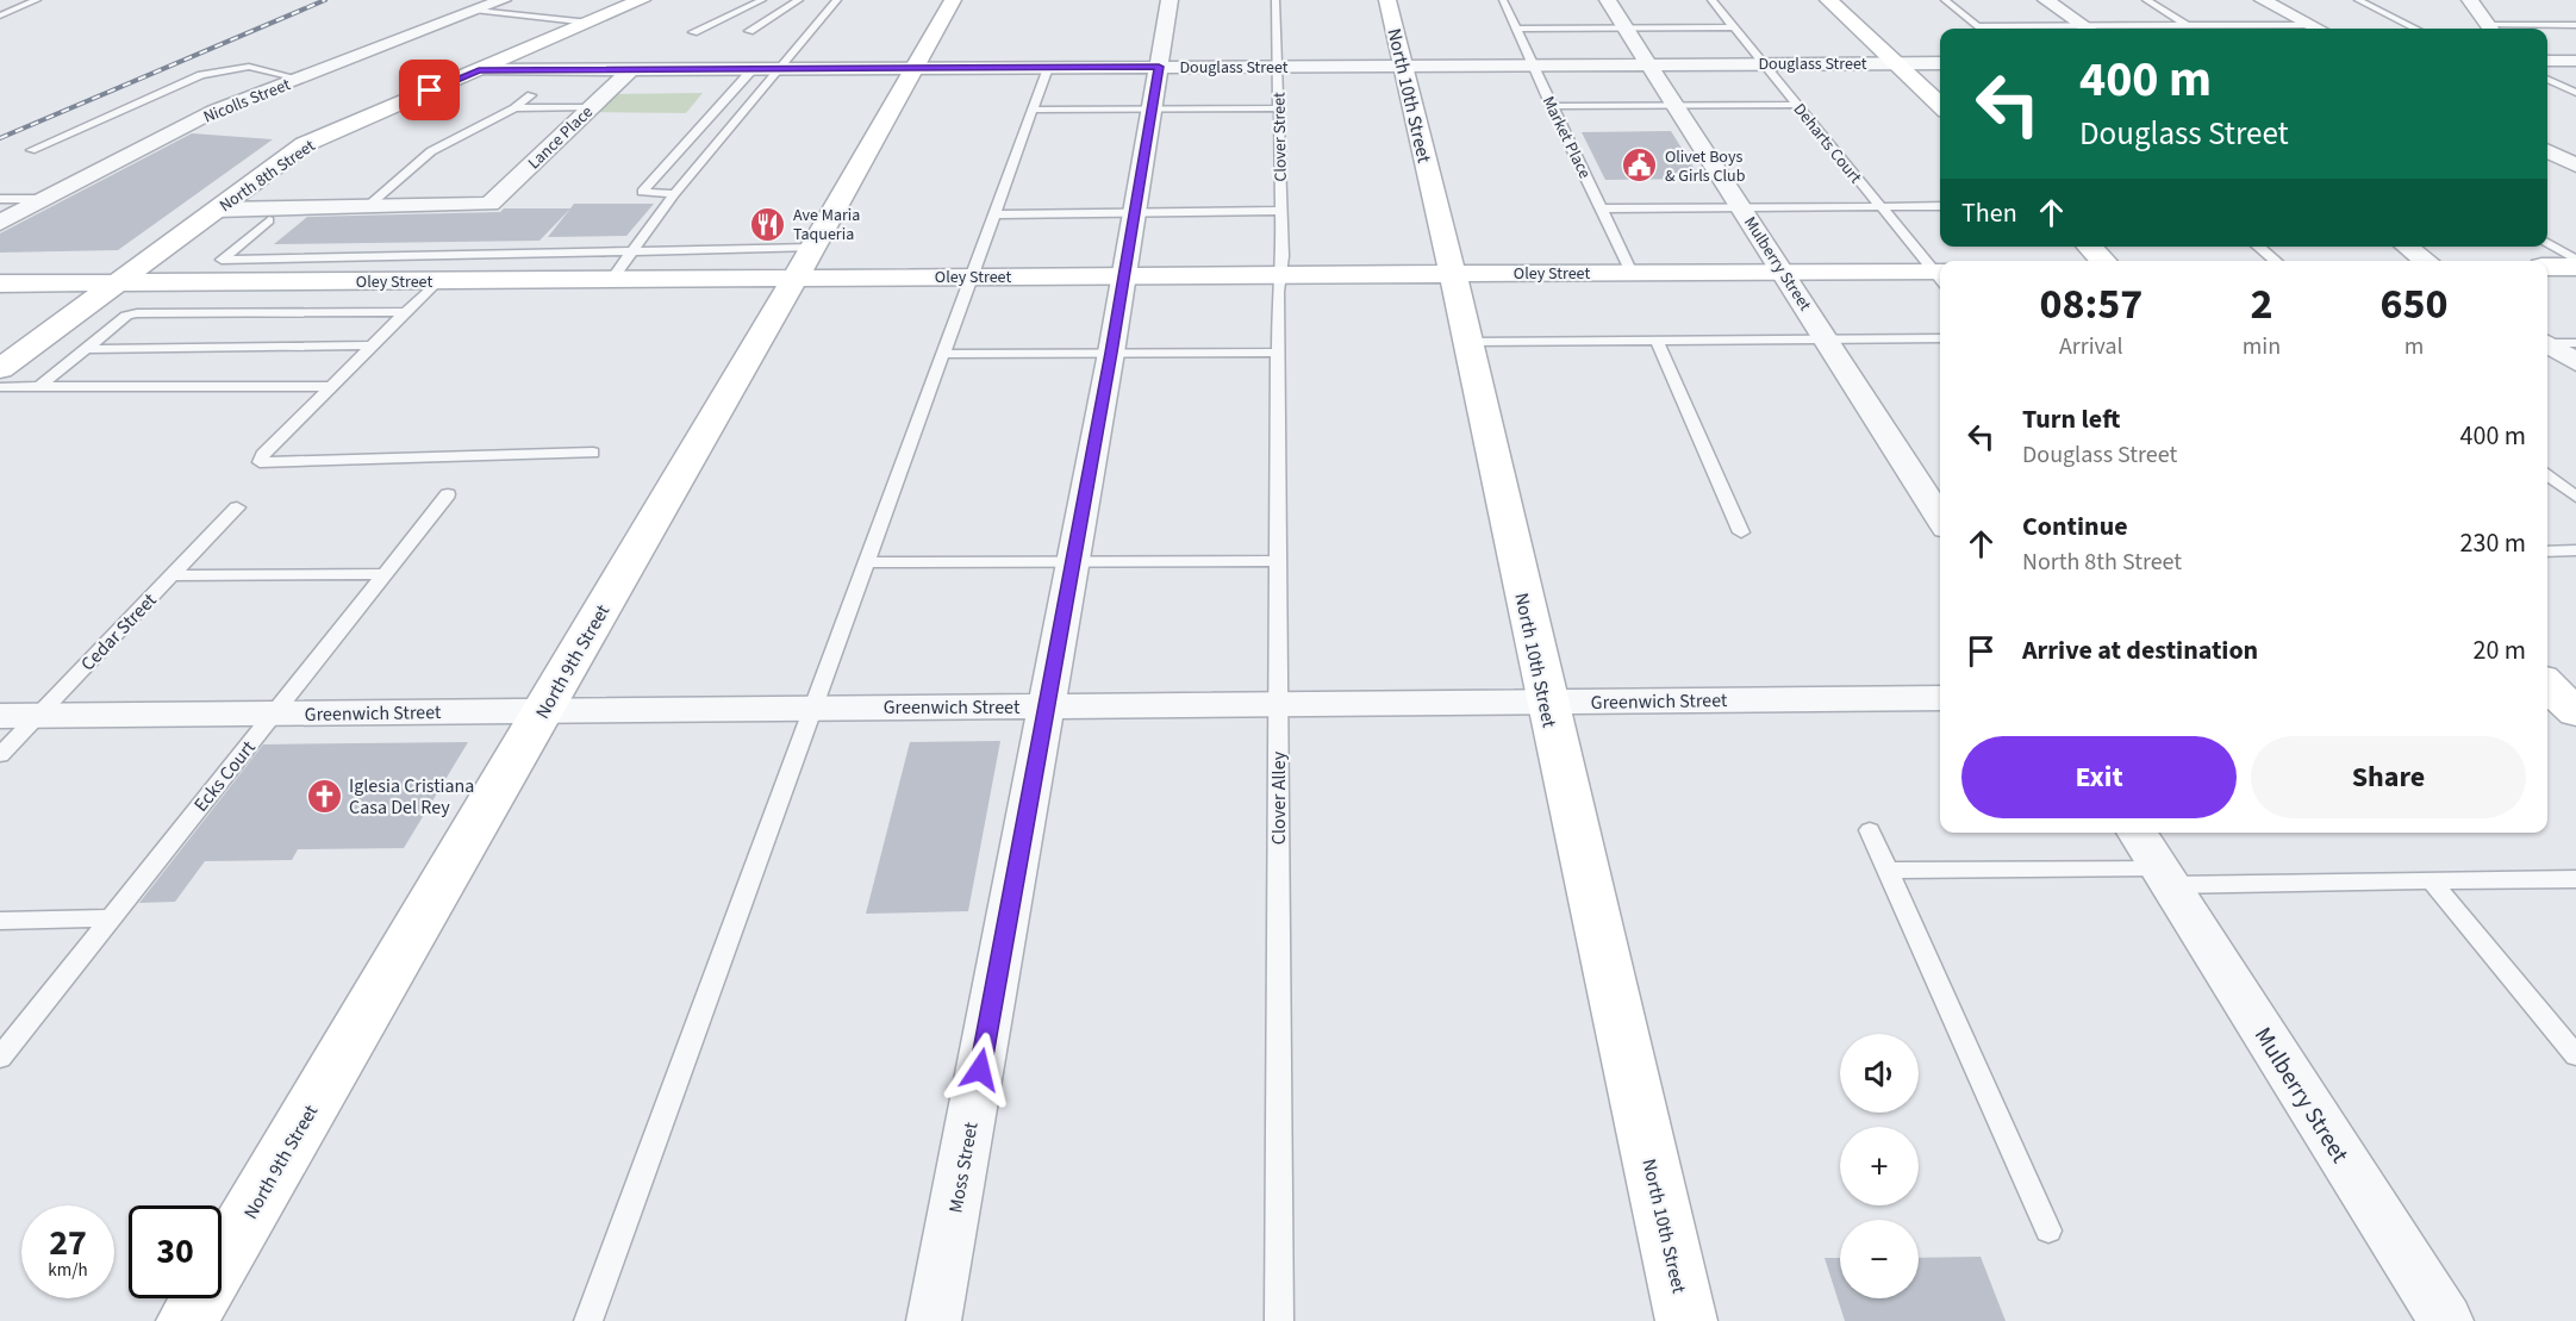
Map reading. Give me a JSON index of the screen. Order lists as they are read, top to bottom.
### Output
{
  "streets": {
    "street": [
      "Douglass Street",
      "North 10th Street",
      "Nicolls Street",
      "Lance Place",
      "North 8th Street",
      "Mulberry Street",
      "Oley Street",
      "North 9th Street",
      "Greenwich Street",
      "Moss Street"
    ],
    "lane": [
      "Clover Street",
      "Market Place",
      "Deharts Court",
      "Cedar Street",
      "Ecks Court",
      "Clover Alley"
    ]
  },
  "crossings": [
    ["Douglass Street", "North 10th Street"],
    ["Douglass Street", "Lance Place"],
    ["Douglass Street", "Clover Street"],
    ["Douglass Street", "Market Place"],
    ["Douglass Street", "Deharts Court"],
    ["Douglass Street", "North 8th Street"],
    ["Douglass Street", "Mulberry Street"],
    ["Douglass Street", "North 9th Street"],
    ["Douglass Street", "Moss Street"],
    ["North 10th Street", "Oley Street"],
    ["North 10th Street", "Greenwich Street"],
    ["Clover Street", "Oley Street"],
    ["Clover Street", "Clover Alley"],
    ["Market Place", "Oley Street"],
    ["North 8th Street", "Oley Street"],
    ["Mulberry Street", "Oley Street"],
    ["Oley Street", "North 9th Street"],
    ["Oley Street", "Clover Alley"],
    ["Oley Street", "Moss Street"],
    ["Cedar Street", "Greenwich Street"],
    ["North 9th Street", "Greenwich Street"],
    ["Greenwich Street", "Ecks Court"],
    ["Greenwich Street", "Clover Alley"],
    ["Greenwich Street", "Moss Street"]
  ],
  "places": {
    "public building": ["Olivet Boys & Girls Club"],
    "restaurant": ["Ave Maria Taqueria"],
    "church": ["Iglesia Cristiana Casa Del Rey"]
  },
  "page": {
    "turn": ["400 m", "Douglass Street"],
    "then": "Then",
    "eta": [
      "08:57",
      "Arrival",
      "2",
      "min",
      "650",
      "m"
    ],
    "list": [
      {
        "name": "Turn left",
        "note": "Douglass Street",
        "value": "400 m"
      },
      {
        "name": "Continue",
        "note": "North 8th Street",
        "value": "230 m"
      },
      {
        "name": "Arrive at destination",
        "value": "20 m"
      }
    ],
    "buttons": ["Exit", "Share"],
    "map_buttons": ["+", "−"],
    "speed": "27 km/h",
    "limit": "30"
  }
}
